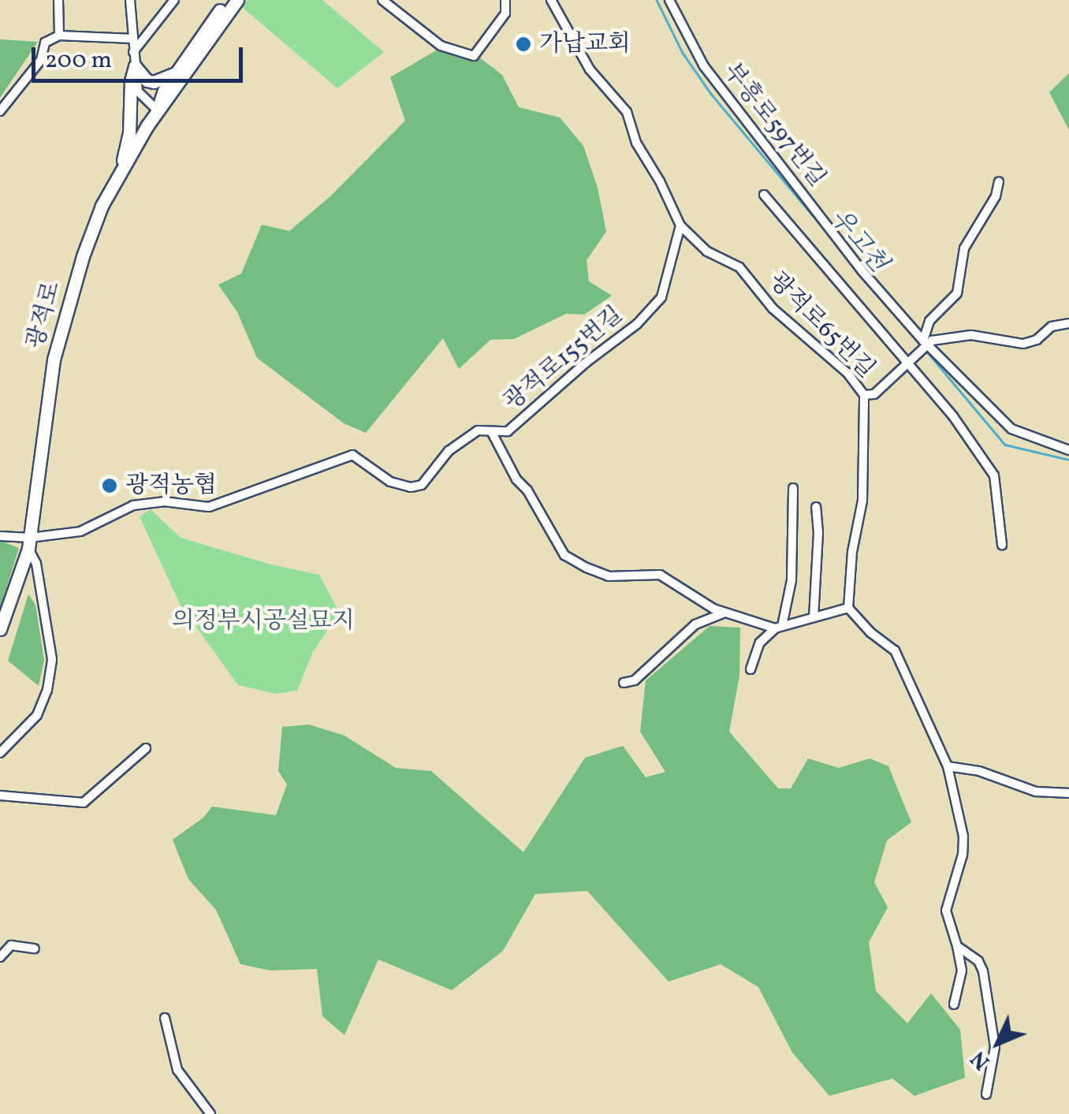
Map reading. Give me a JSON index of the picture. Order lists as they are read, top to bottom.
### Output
{
  "streets": {
    "main road": ["광적로"],
    "street": ["부흥로597번길", "광적로65번길", "광적로155번길"]
  },
  "crossings": [
    ["광적로", "광적로155번길"],
    ["광적로65번길", "광적로155번길"]
  ],
  "water": ["우고천"],
  "parks": ["의정부시공설묘지"],
  "places": ["가납교회", "광적농협"],
  "scale_bar": "200 m",
  "north": "bottom left"
}
